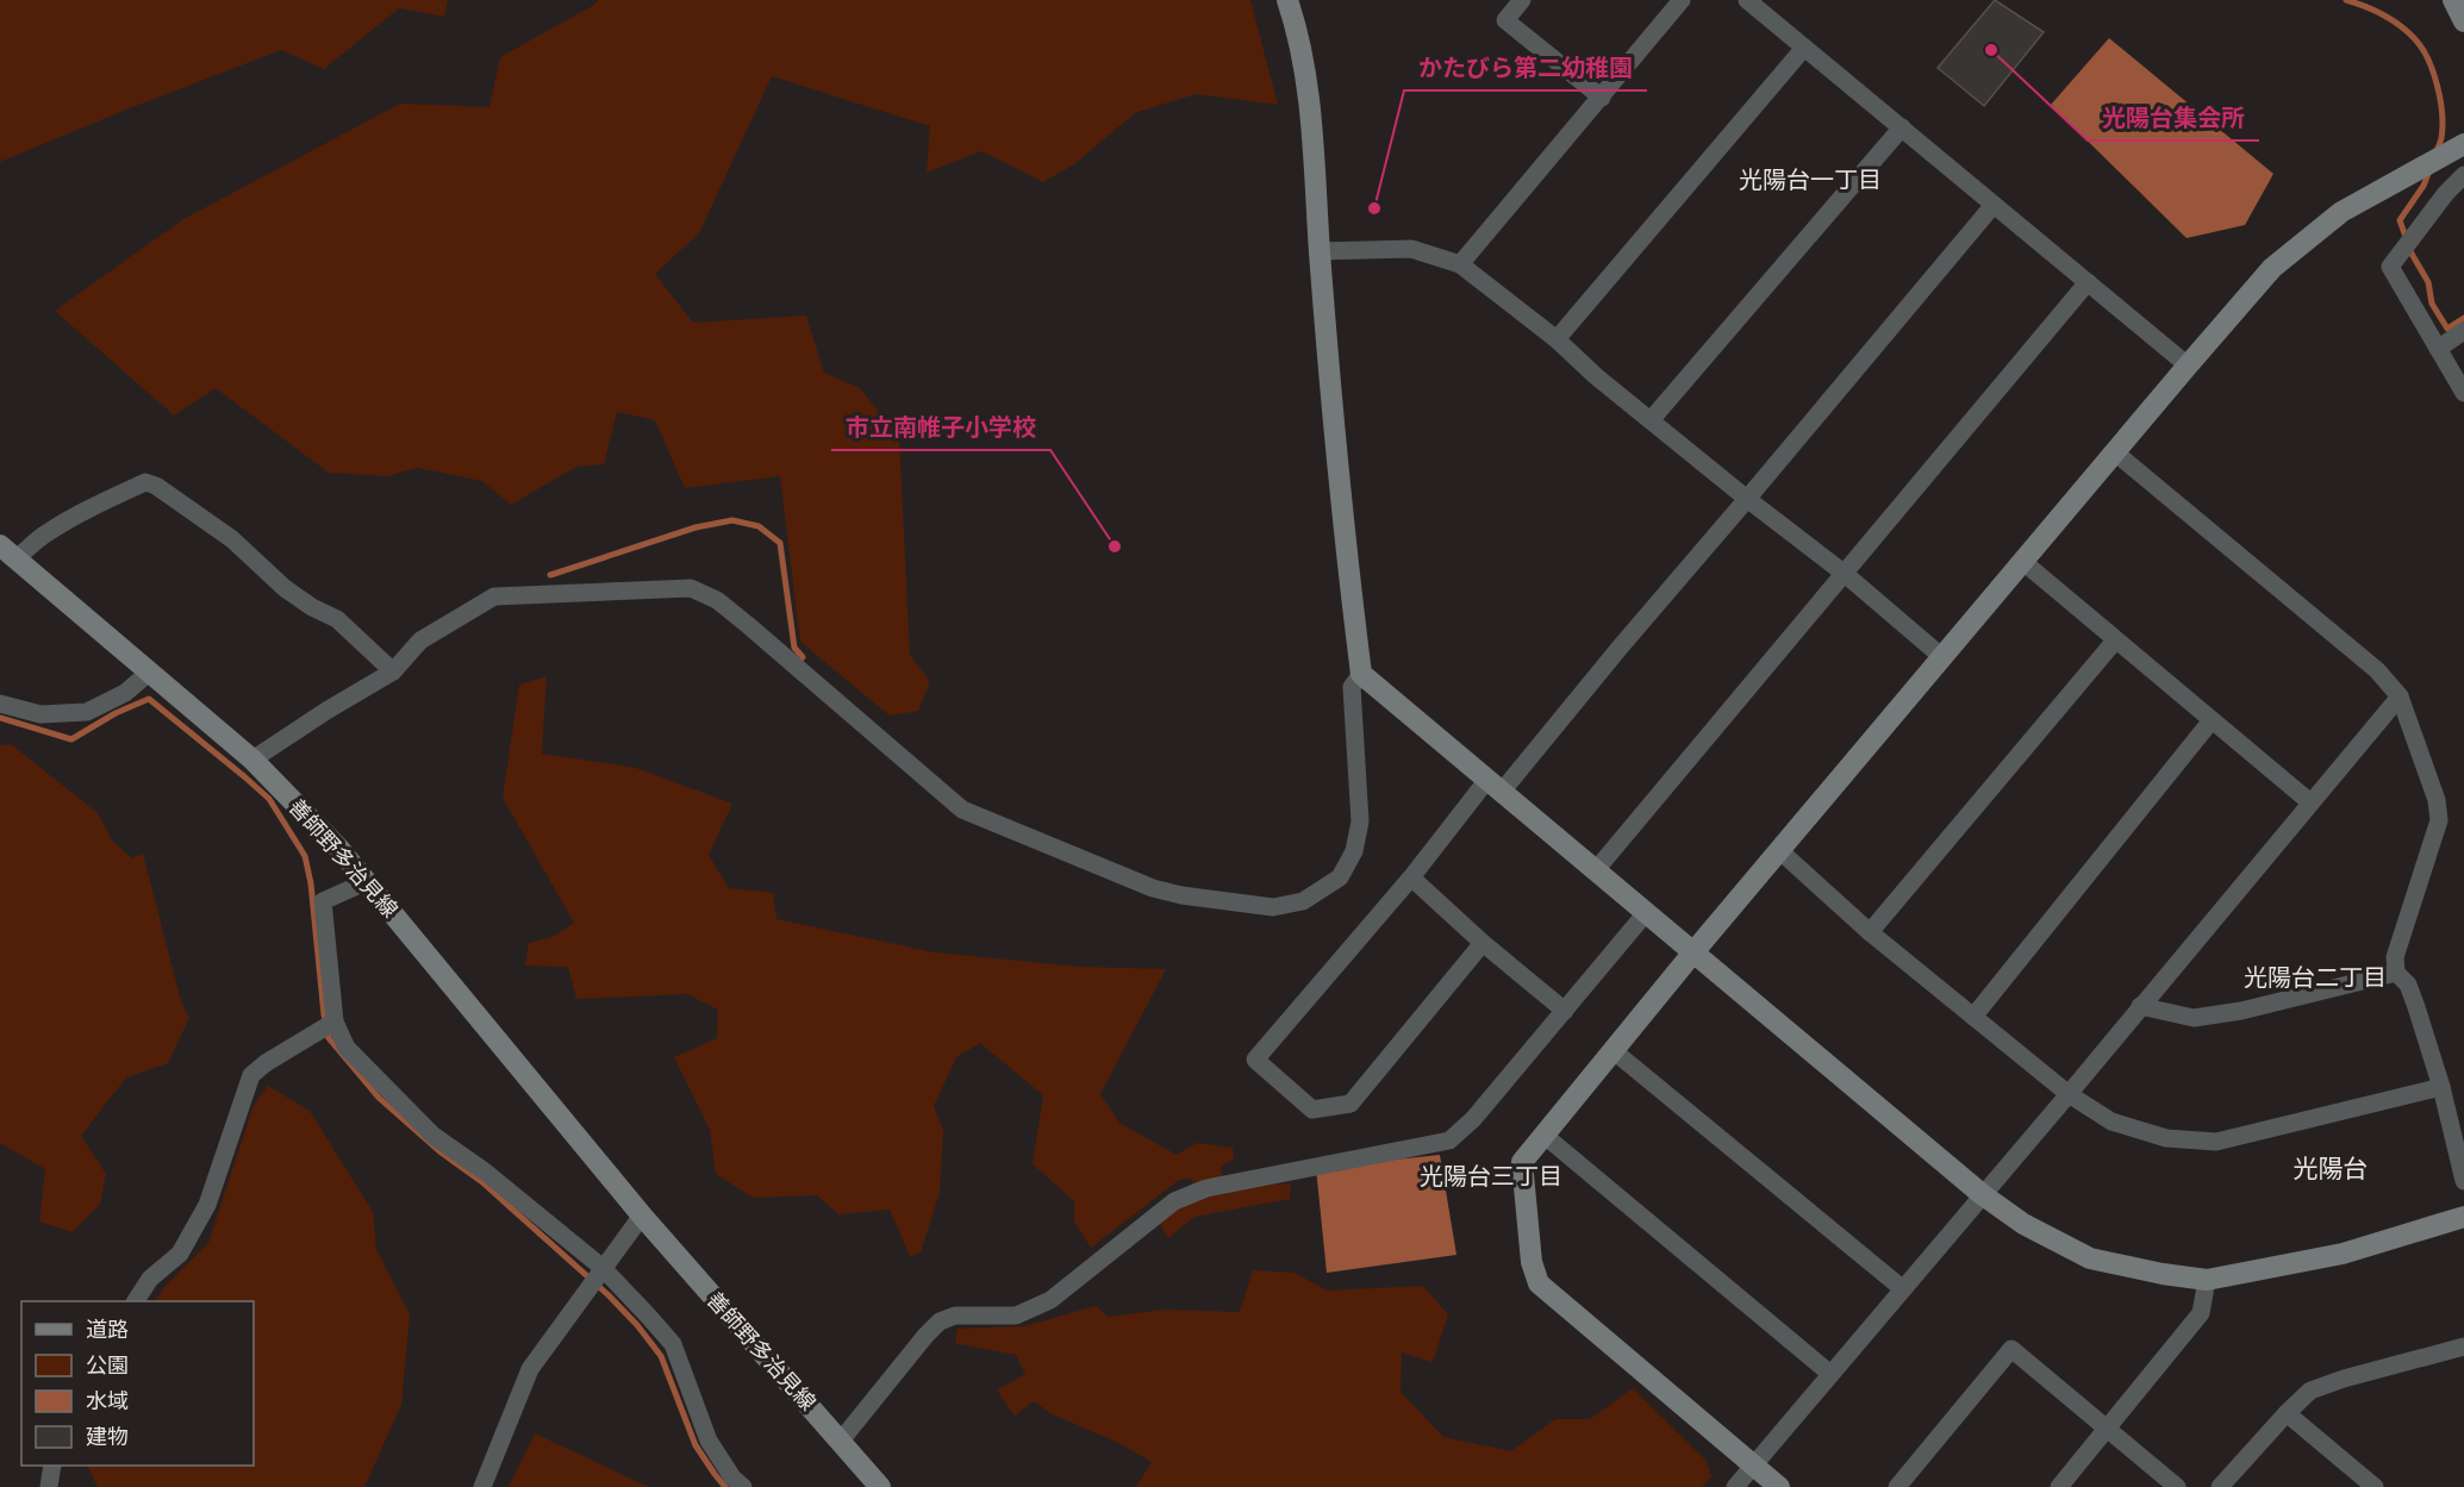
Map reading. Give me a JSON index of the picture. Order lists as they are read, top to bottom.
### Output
{
  "streets": {
    "street": ["善師野多治見線"]
  },
  "districts": [
    "光陽台一丁目",
    "光陽台二丁目",
    "光陽台",
    "光陽台三丁目"
  ],
  "places": ["光陽台集会所", "かたびら第二幼稚園", "市立南帷子小学校"],
  "legend": [
    "道路",
    "公園",
    "水域",
    "建物"
  ]
}
